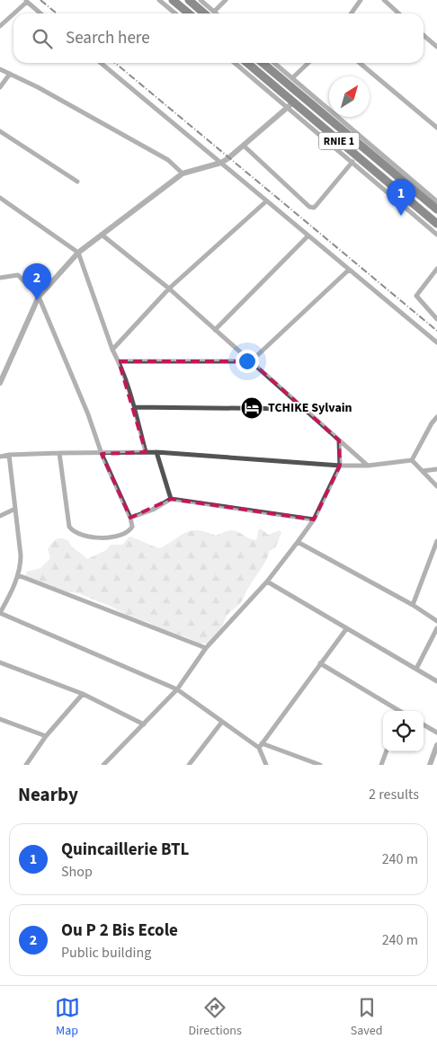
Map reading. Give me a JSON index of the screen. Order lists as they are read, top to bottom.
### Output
{
  "streets": {
    "highway": ["RNIE 1"]
  },
  "places": {
    "hotel": ["TCHIKE Sylvain"]
  },
  "north": "top right",
  "page": {
    "search": "Search here",
    "pins": ["1", "2"],
    "heading": ["Nearby", "2 results"],
    "list": [
      {
        "mark": "1",
        "name": "Quincaillerie BTL",
        "note": "Shop",
        "value": "240 m"
      },
      {
        "mark": "2",
        "name": "Ou P 2 Bis Ecole",
        "note": "Public building",
        "value": "240 m"
      }
    ],
    "nav": ["Map", "Directions", "Saved"]
  }
}
